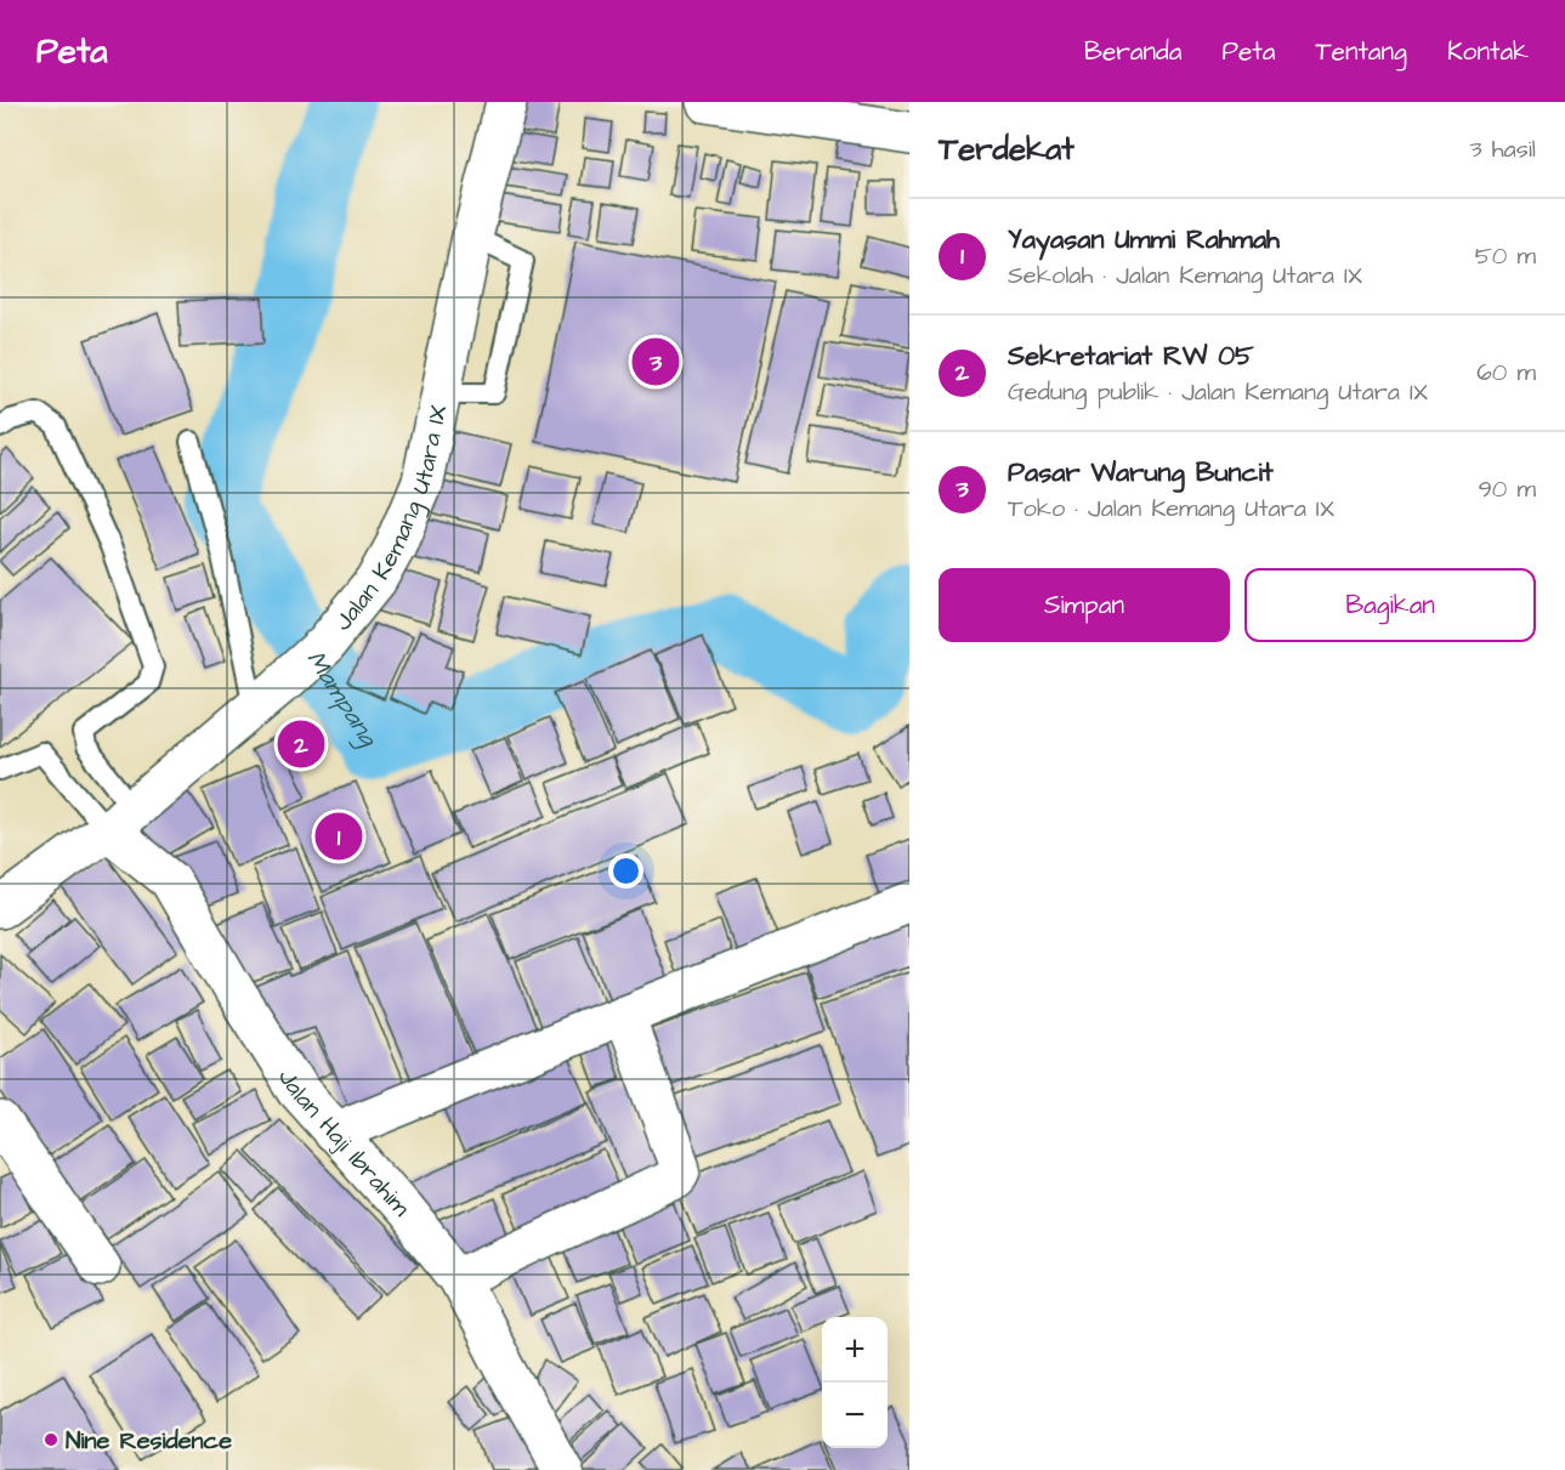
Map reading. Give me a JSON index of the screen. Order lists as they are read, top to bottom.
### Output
{
  "streets": {
    "street": ["Jalan Kemang Utara IX", "Jalan Haji Ibrahim"]
  },
  "crossings": [
    ["Jalan Kemang Utara IX", "Jalan Haji Ibrahim"]
  ],
  "water": ["Mampang"],
  "places": ["Nine Residence"],
  "page": {
    "header": "Peta",
    "nav": [
      "Beranda",
      "Peta",
      "Tentang",
      "Kontak"
    ],
    "heading": ["Terdekat", "3 hasil"],
    "list": [
      {
        "mark": "1",
        "name": "Yayasan Ummi Rahmah",
        "note": "Sekolah · Jalan Kemang Utara IX",
        "value": "50 m"
      },
      {
        "mark": "2",
        "name": "Sekretariat RW 05",
        "note": "Gedung publik · Jalan Kemang Utara IX",
        "value": "60 m"
      },
      {
        "mark": "3",
        "name": "Pasar Warung Buncit",
        "note": "Toko · Jalan Kemang Utara IX",
        "value": "90 m"
      }
    ],
    "pins": ["3", "2", "1"],
    "buttons": ["Simpan", "Bagikan"],
    "map_buttons": ["+", "−"]
  }
}
